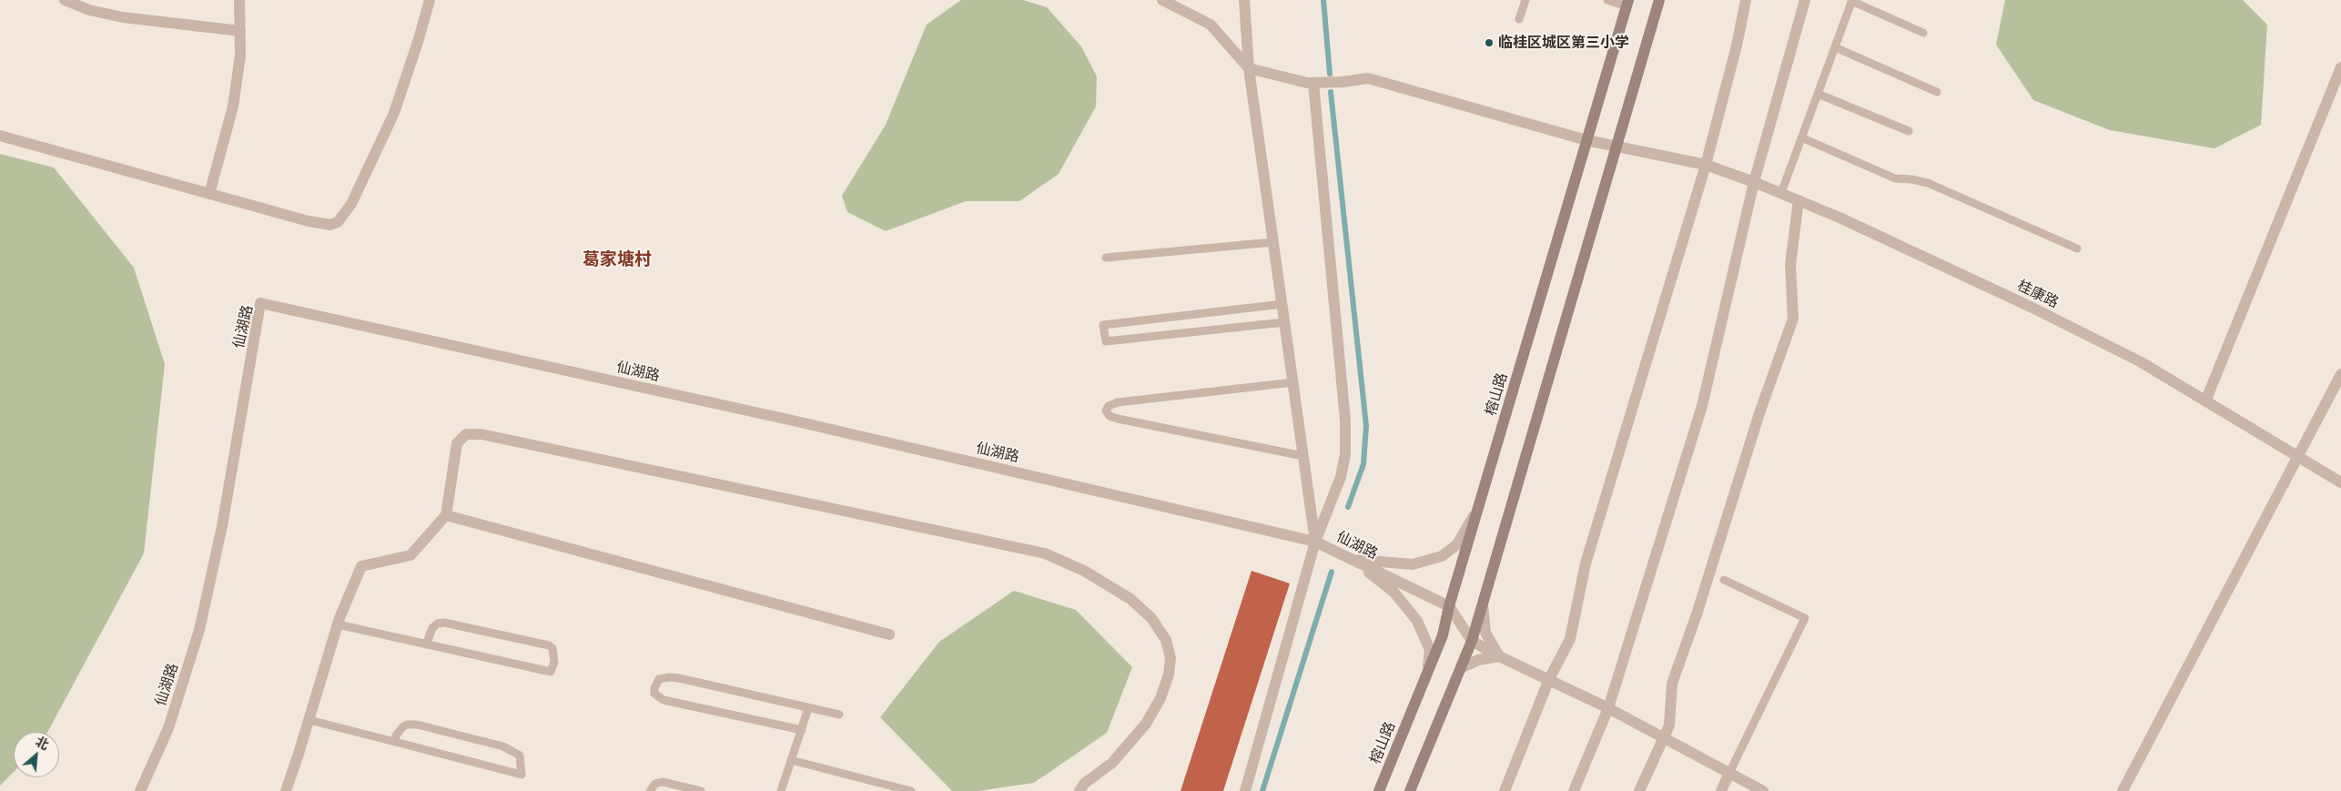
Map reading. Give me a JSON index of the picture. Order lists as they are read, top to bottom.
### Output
{
  "streets": {
    "main road": ["榕山路"],
    "street": ["桂康路", "仙湖路"]
  },
  "crossings": [
    ["桂康路", "榕山路"],
    ["仙湖路", "榕山路"]
  ],
  "districts": ["葛家塘村"],
  "places": ["临桂区城区第三小学"],
  "north": "top right"
}
